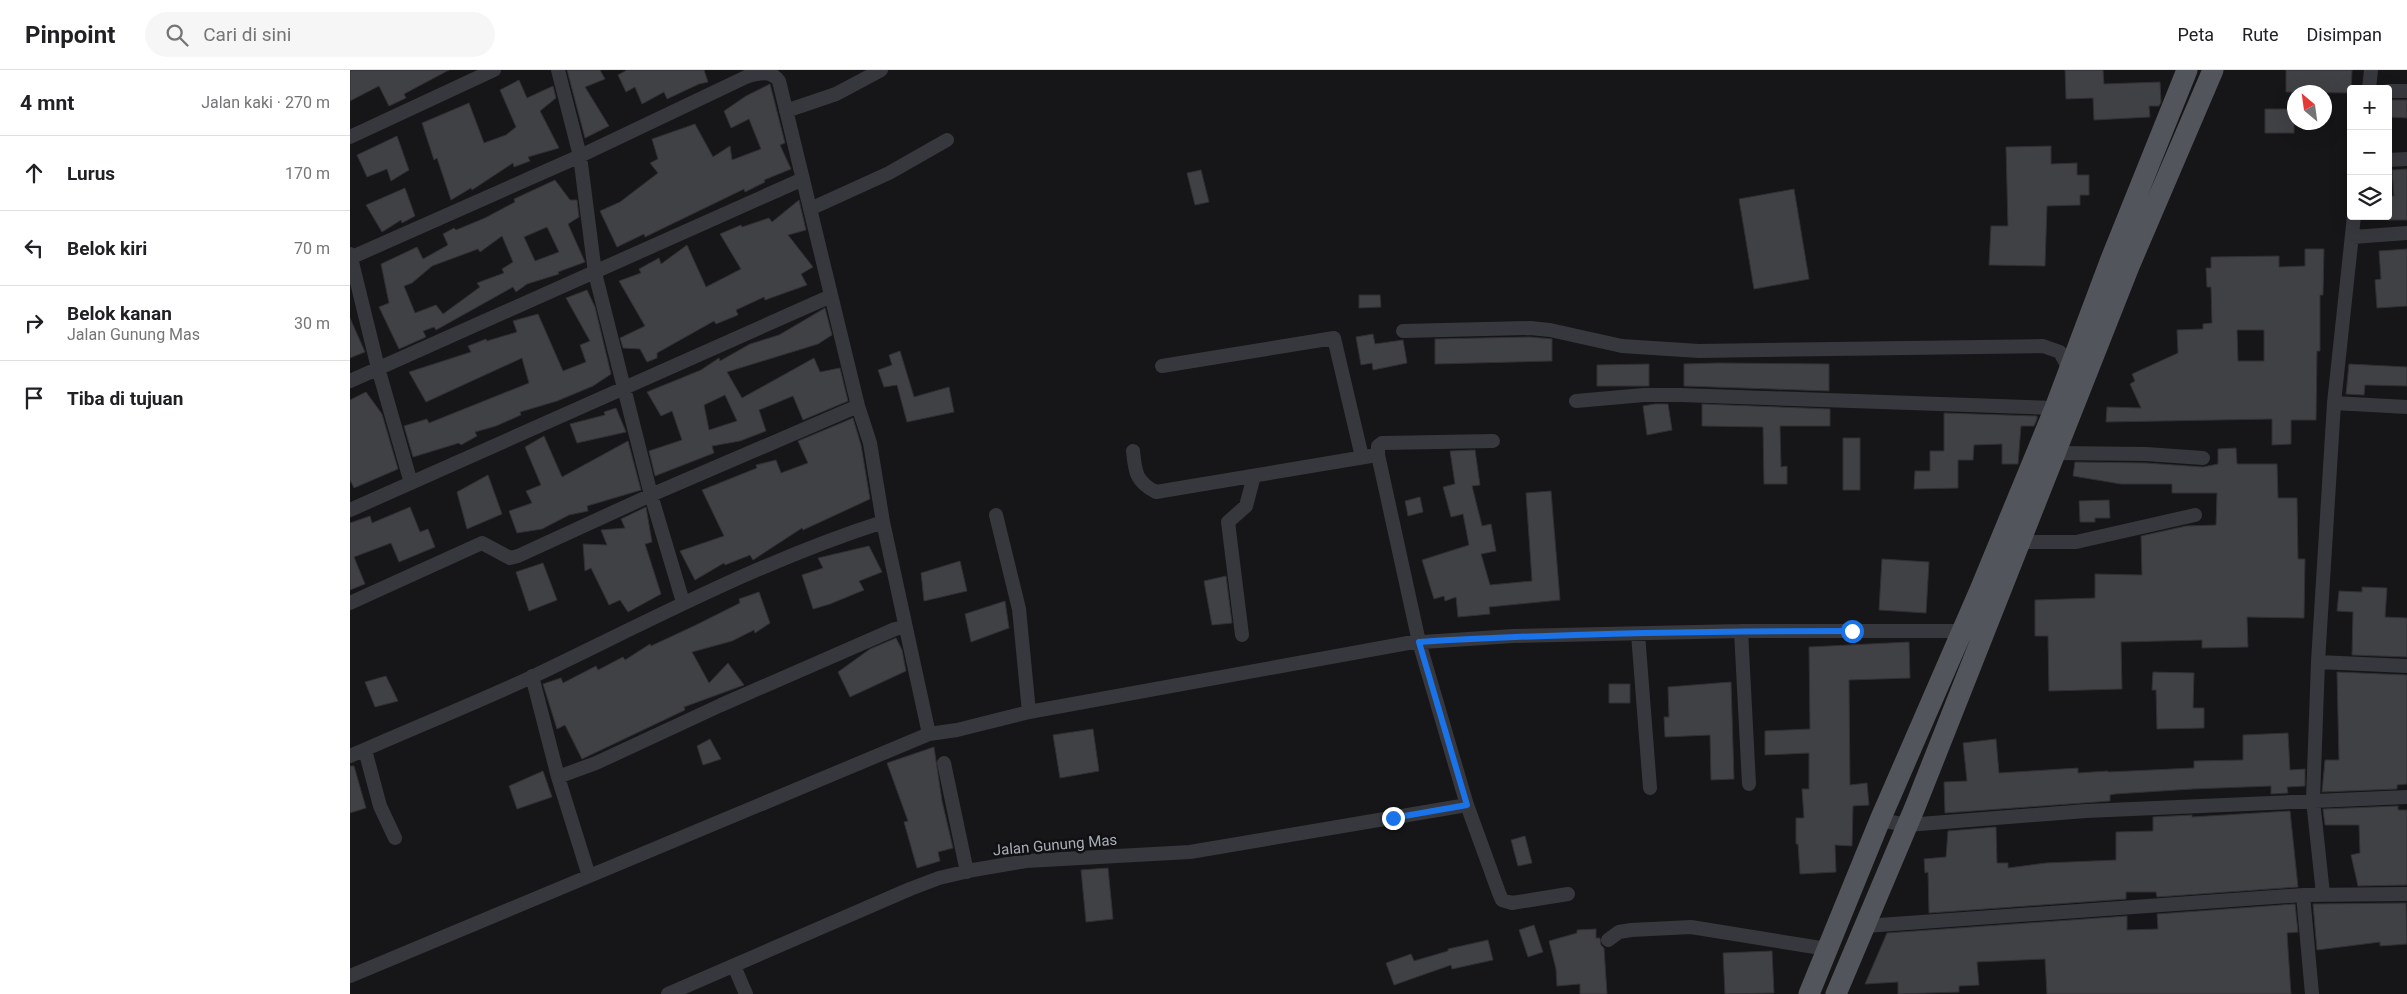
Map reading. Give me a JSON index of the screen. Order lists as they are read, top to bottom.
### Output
{
  "streets": {
    "street": ["Jalan Gunung Mas"]
  },
  "north": "top left",
  "page": {
    "header": "Pinpoint",
    "search": "Cari di sini",
    "nav": ["Peta", "Rute", "Disimpan"],
    "heading": ["4 mnt", "Jalan kaki · 270 m"],
    "map_buttons": ["+", "−"],
    "list": [
      ["Lurus", "170 m"],
      ["Belok kiri", "70 m"],
      ["Belok kanan", "Jalan Gunung Mas", "30 m"],
      "Tiba di tujuan"
    ]
  }
}
